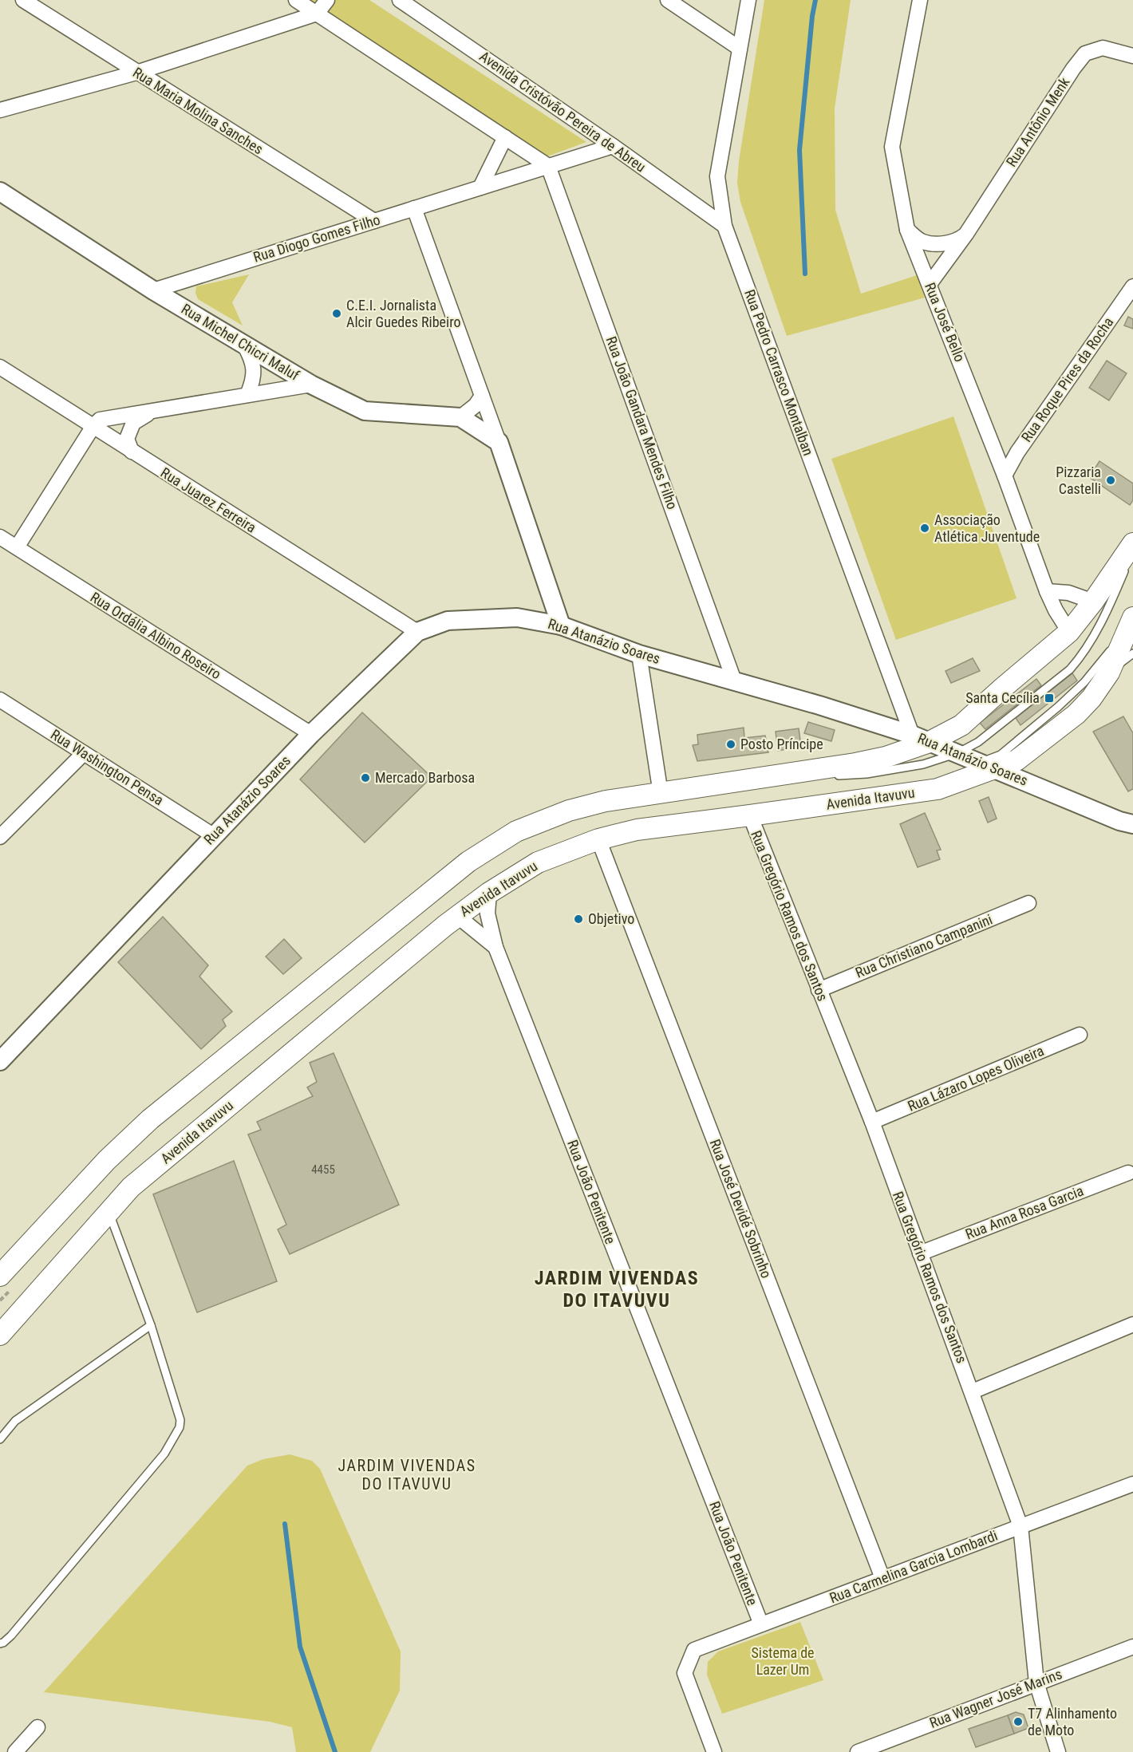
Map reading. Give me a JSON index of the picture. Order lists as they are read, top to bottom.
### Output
{
  "streets": {
    "main road": ["Avenida Itavuvu"],
    "street": [
      "Rua Maria Molina Sanches",
      "Avenida Cristóvão Pereira de Abreu",
      "Rua Antônio Menk",
      "Rua Diogo Gomes Filho",
      "Rua José Bello",
      "Rua Michel Chicri Maluf",
      "Rua Pedro Carrasco Montalban",
      "Rua Roque Pires da Rocha",
      "Rua João Gandara Mendes Filho",
      "Rua Juarez Ferreira",
      "Rua Ordália Albino Roseiro",
      "Rua Atanázio Soares",
      "Rua Washington Pensa",
      "Rua Gregório Ramos dos Santos",
      "Rua Christiano Campanini",
      "Rua Lázaro Lopes Oliveira",
      "Rua João Penitente",
      "Rua José Devidé Sobrinho",
      "Rua Anna Rosa Garcia",
      "Rua Carmelina Garcia Lombardi",
      "Rua Wagner José Marins"
    ]
  },
  "crossings": [
    ["Rua Maria Molina Sanches", "Rua Diogo Gomes Filho"],
    ["Avenida Cristóvão Pereira de Abreu", "Rua Diogo Gomes Filho"],
    ["Avenida Cristóvão Pereira de Abreu", "Rua Pedro Carrasco Montalban"],
    ["Rua Antônio Menk", "Rua José Bello"],
    ["Rua Diogo Gomes Filho", "Rua Michel Chicri Maluf"],
    ["Rua Diogo Gomes Filho", "Rua João Gandara Mendes Filho"],
    ["Rua José Bello", "Rua Roque Pires da Rocha"],
    ["Rua Pedro Carrasco Montalban", "Rua Atanázio Soares"],
    ["Rua João Gandara Mendes Filho", "Rua Atanázio Soares"],
    ["Rua Juarez Ferreira", "Rua Atanázio Soares"],
    ["Rua Ordália Albino Roseiro", "Rua Atanázio Soares"],
    ["Rua Atanázio Soares", "Rua Washington Pensa"],
    ["Rua Atanázio Soares", "Avenida Itavuvu"],
    ["Avenida Itavuvu", "Rua Gregório Ramos dos Santos"],
    ["Avenida Itavuvu", "Rua João Penitente"],
    ["Avenida Itavuvu", "Rua José Devidé Sobrinho"],
    ["Rua Gregório Ramos dos Santos", "Rua Christiano Campanini"],
    ["Rua Gregório Ramos dos Santos", "Rua Lázaro Lopes Oliveira"],
    ["Rua Gregório Ramos dos Santos", "Rua Anna Rosa Garcia"],
    ["Rua Gregório Ramos dos Santos", "Rua Carmelina Garcia Lombardi"],
    ["Rua Gregório Ramos dos Santos", "Rua Wagner José Marins"],
    ["Rua João Penitente", "Rua Carmelina Garcia Lombardi"],
    ["Rua José Devidé Sobrinho", "Rua Carmelina Garcia Lombardi"]
  ],
  "districts": ["JARDIM VIVENDAS DO ITAVUVU", "JARDIM VIVENDAS DO ITAVUVU"],
  "parks": ["Sistema de Lazer Um"],
  "places": {
    "other": [
      "C.E.I. Jornalista Alcir Guedes Ribeiro",
      "Pizzaria Castelli",
      "Associação Atlética Juventude",
      "Posto Príncipe",
      "Mercado Barbosa",
      "Objetivo",
      "T7 Alinhamento de Moto"
    ],
    "transit": ["Santa Cecília"]
  },
  "house_numbers": ["4455"]
}
